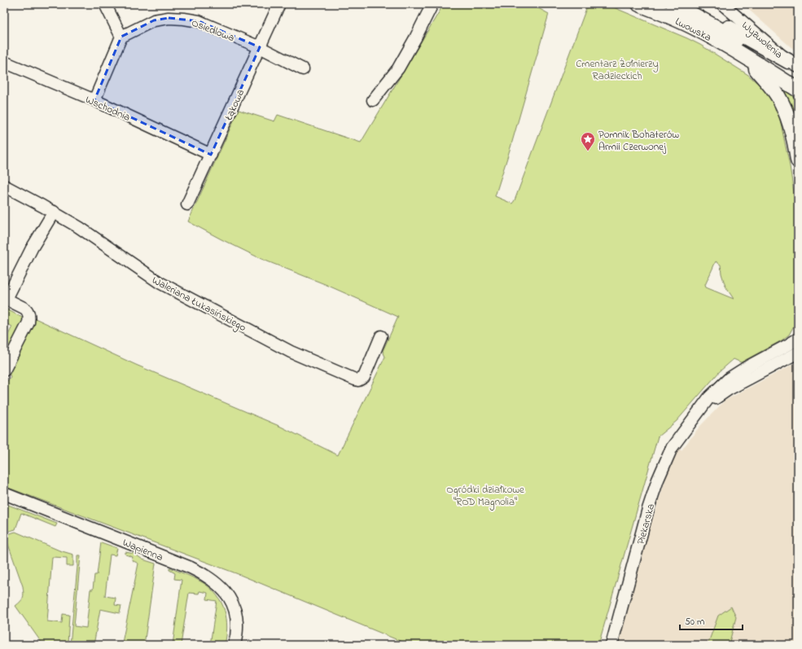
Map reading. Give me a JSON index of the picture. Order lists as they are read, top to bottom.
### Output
{
  "streets": {
    "main road": ["Lwowska", "Wyzwolenia"],
    "street": [
      "Osiedlowa",
      "Łąkowa",
      "Wschodnia",
      "Waleriana Łukasińskiego",
      "Piekarska",
      "Wapienna"
    ]
  },
  "crossings": [
    ["Lwowska", "Wyzwolenia"],
    ["Osiedlowa", "Łąkowa"],
    ["Łąkowa", "Wschodnia"]
  ],
  "parks": ["Cmentarz Żołnierzy Radzieckich", "Ogródki działkowe \"ROD Magnolia\""],
  "places": {
    "place": ["Pomnik Bohaterów Armii Czerwonej"]
  },
  "scale_bar": "50 m"
}
